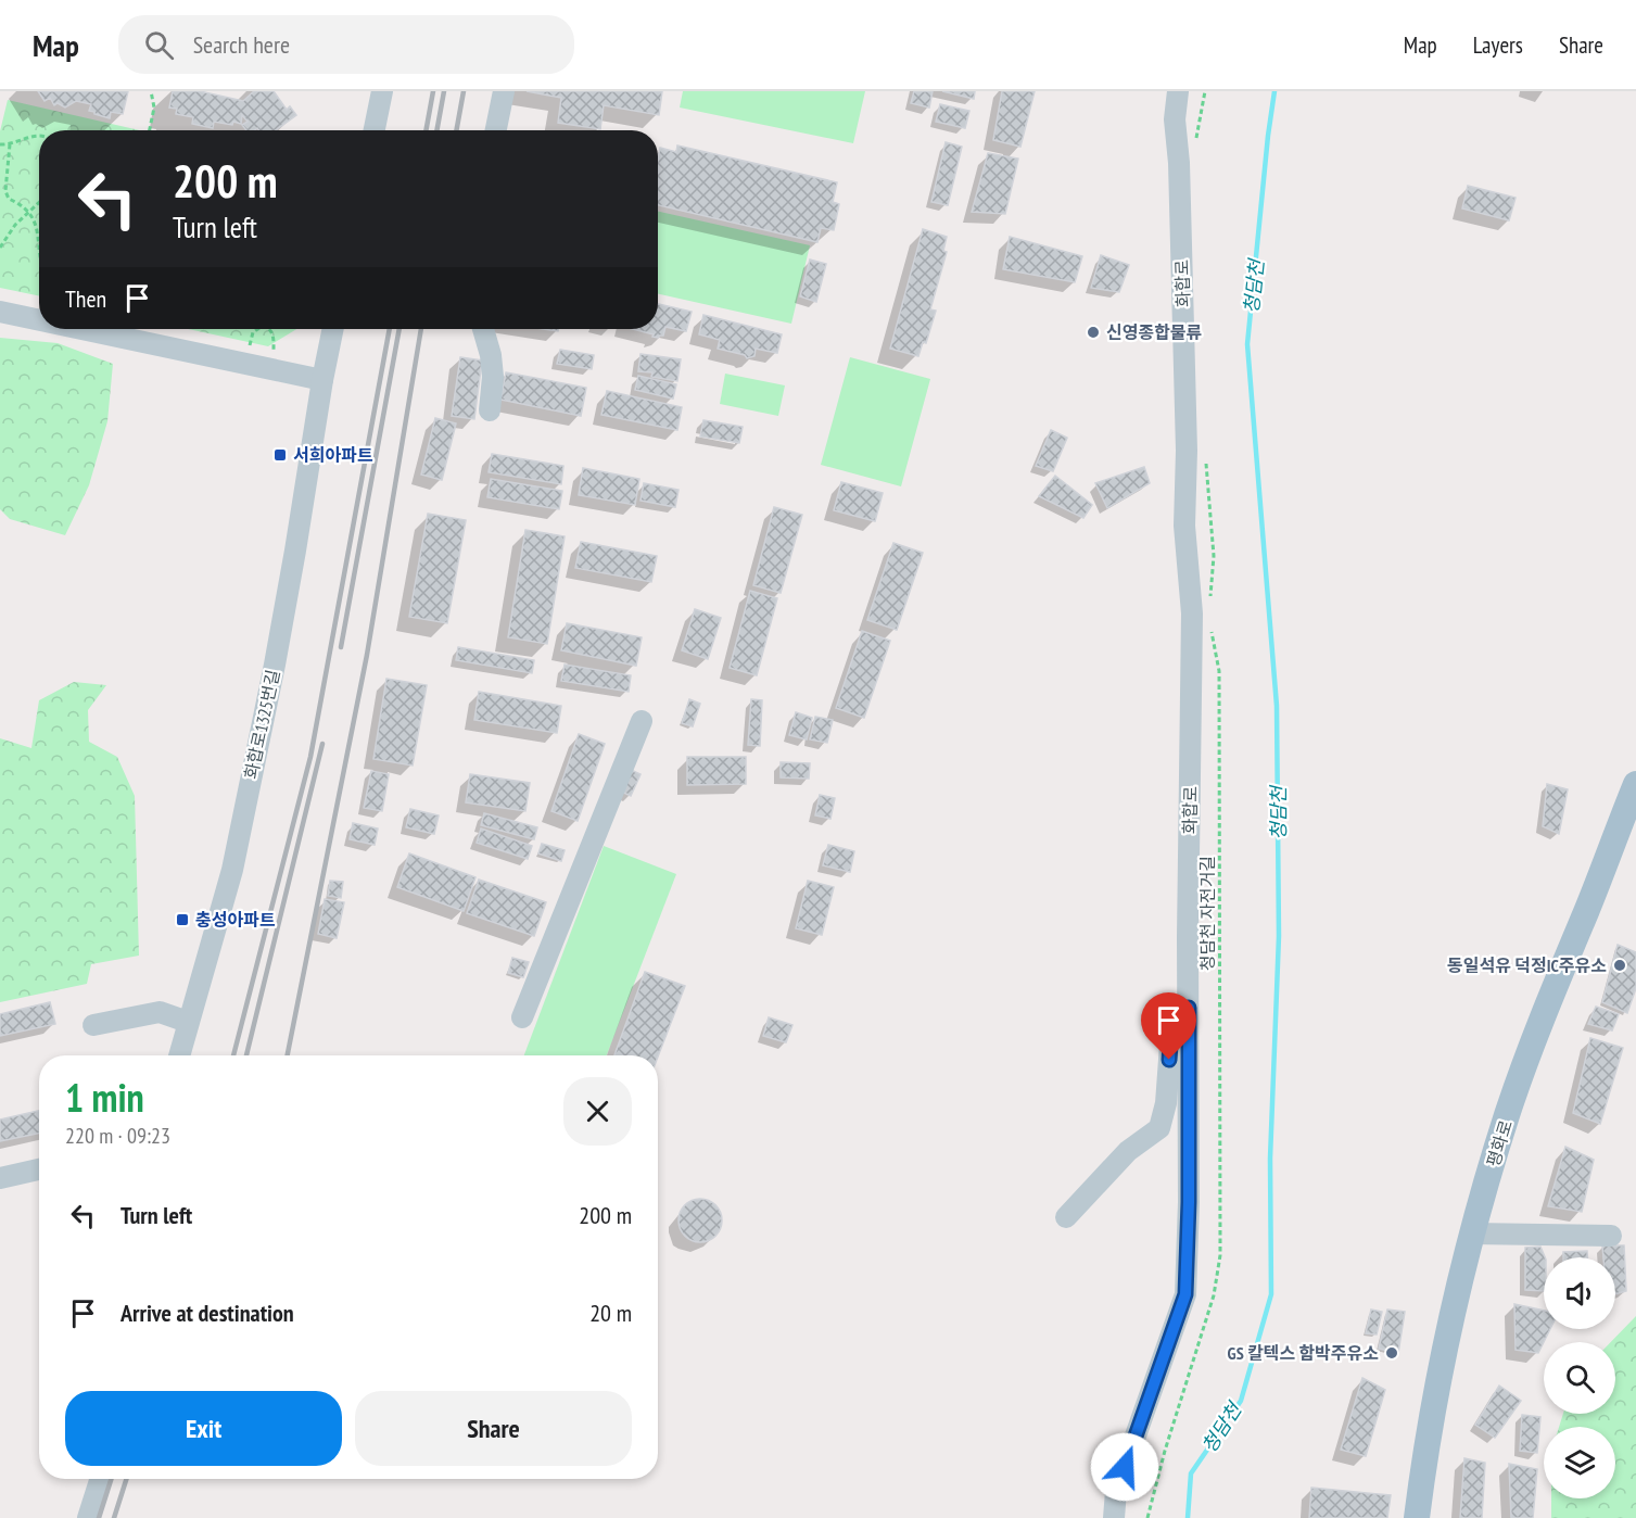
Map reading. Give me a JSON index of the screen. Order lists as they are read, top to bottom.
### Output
{
  "streets": {
    "main road": ["평화로"],
    "street": ["화합로", "화합로1325번길"],
    "path": ["청담천 자전거길"]
  },
  "water": ["청담천"],
  "places": {
    "other": ["신영종합물류", "동일석유 덕정IC주유소", "GS 칼텍스 함박주유소"],
    "transit": ["서희아파트", "충성아파트"]
  },
  "page": {
    "header": "Map",
    "search": "Search here",
    "nav": ["Map", "Layers", "Share"],
    "turn": ["200 m", "Turn left"],
    "then": "Then",
    "heading": ["1 min", "220 m · 09:23"],
    "list": [
      {
        "name": "Turn left",
        "value": "200 m"
      },
      {
        "name": "Arrive at destination",
        "value": "20 m"
      }
    ],
    "buttons": ["Exit", "Share"]
  }
}
